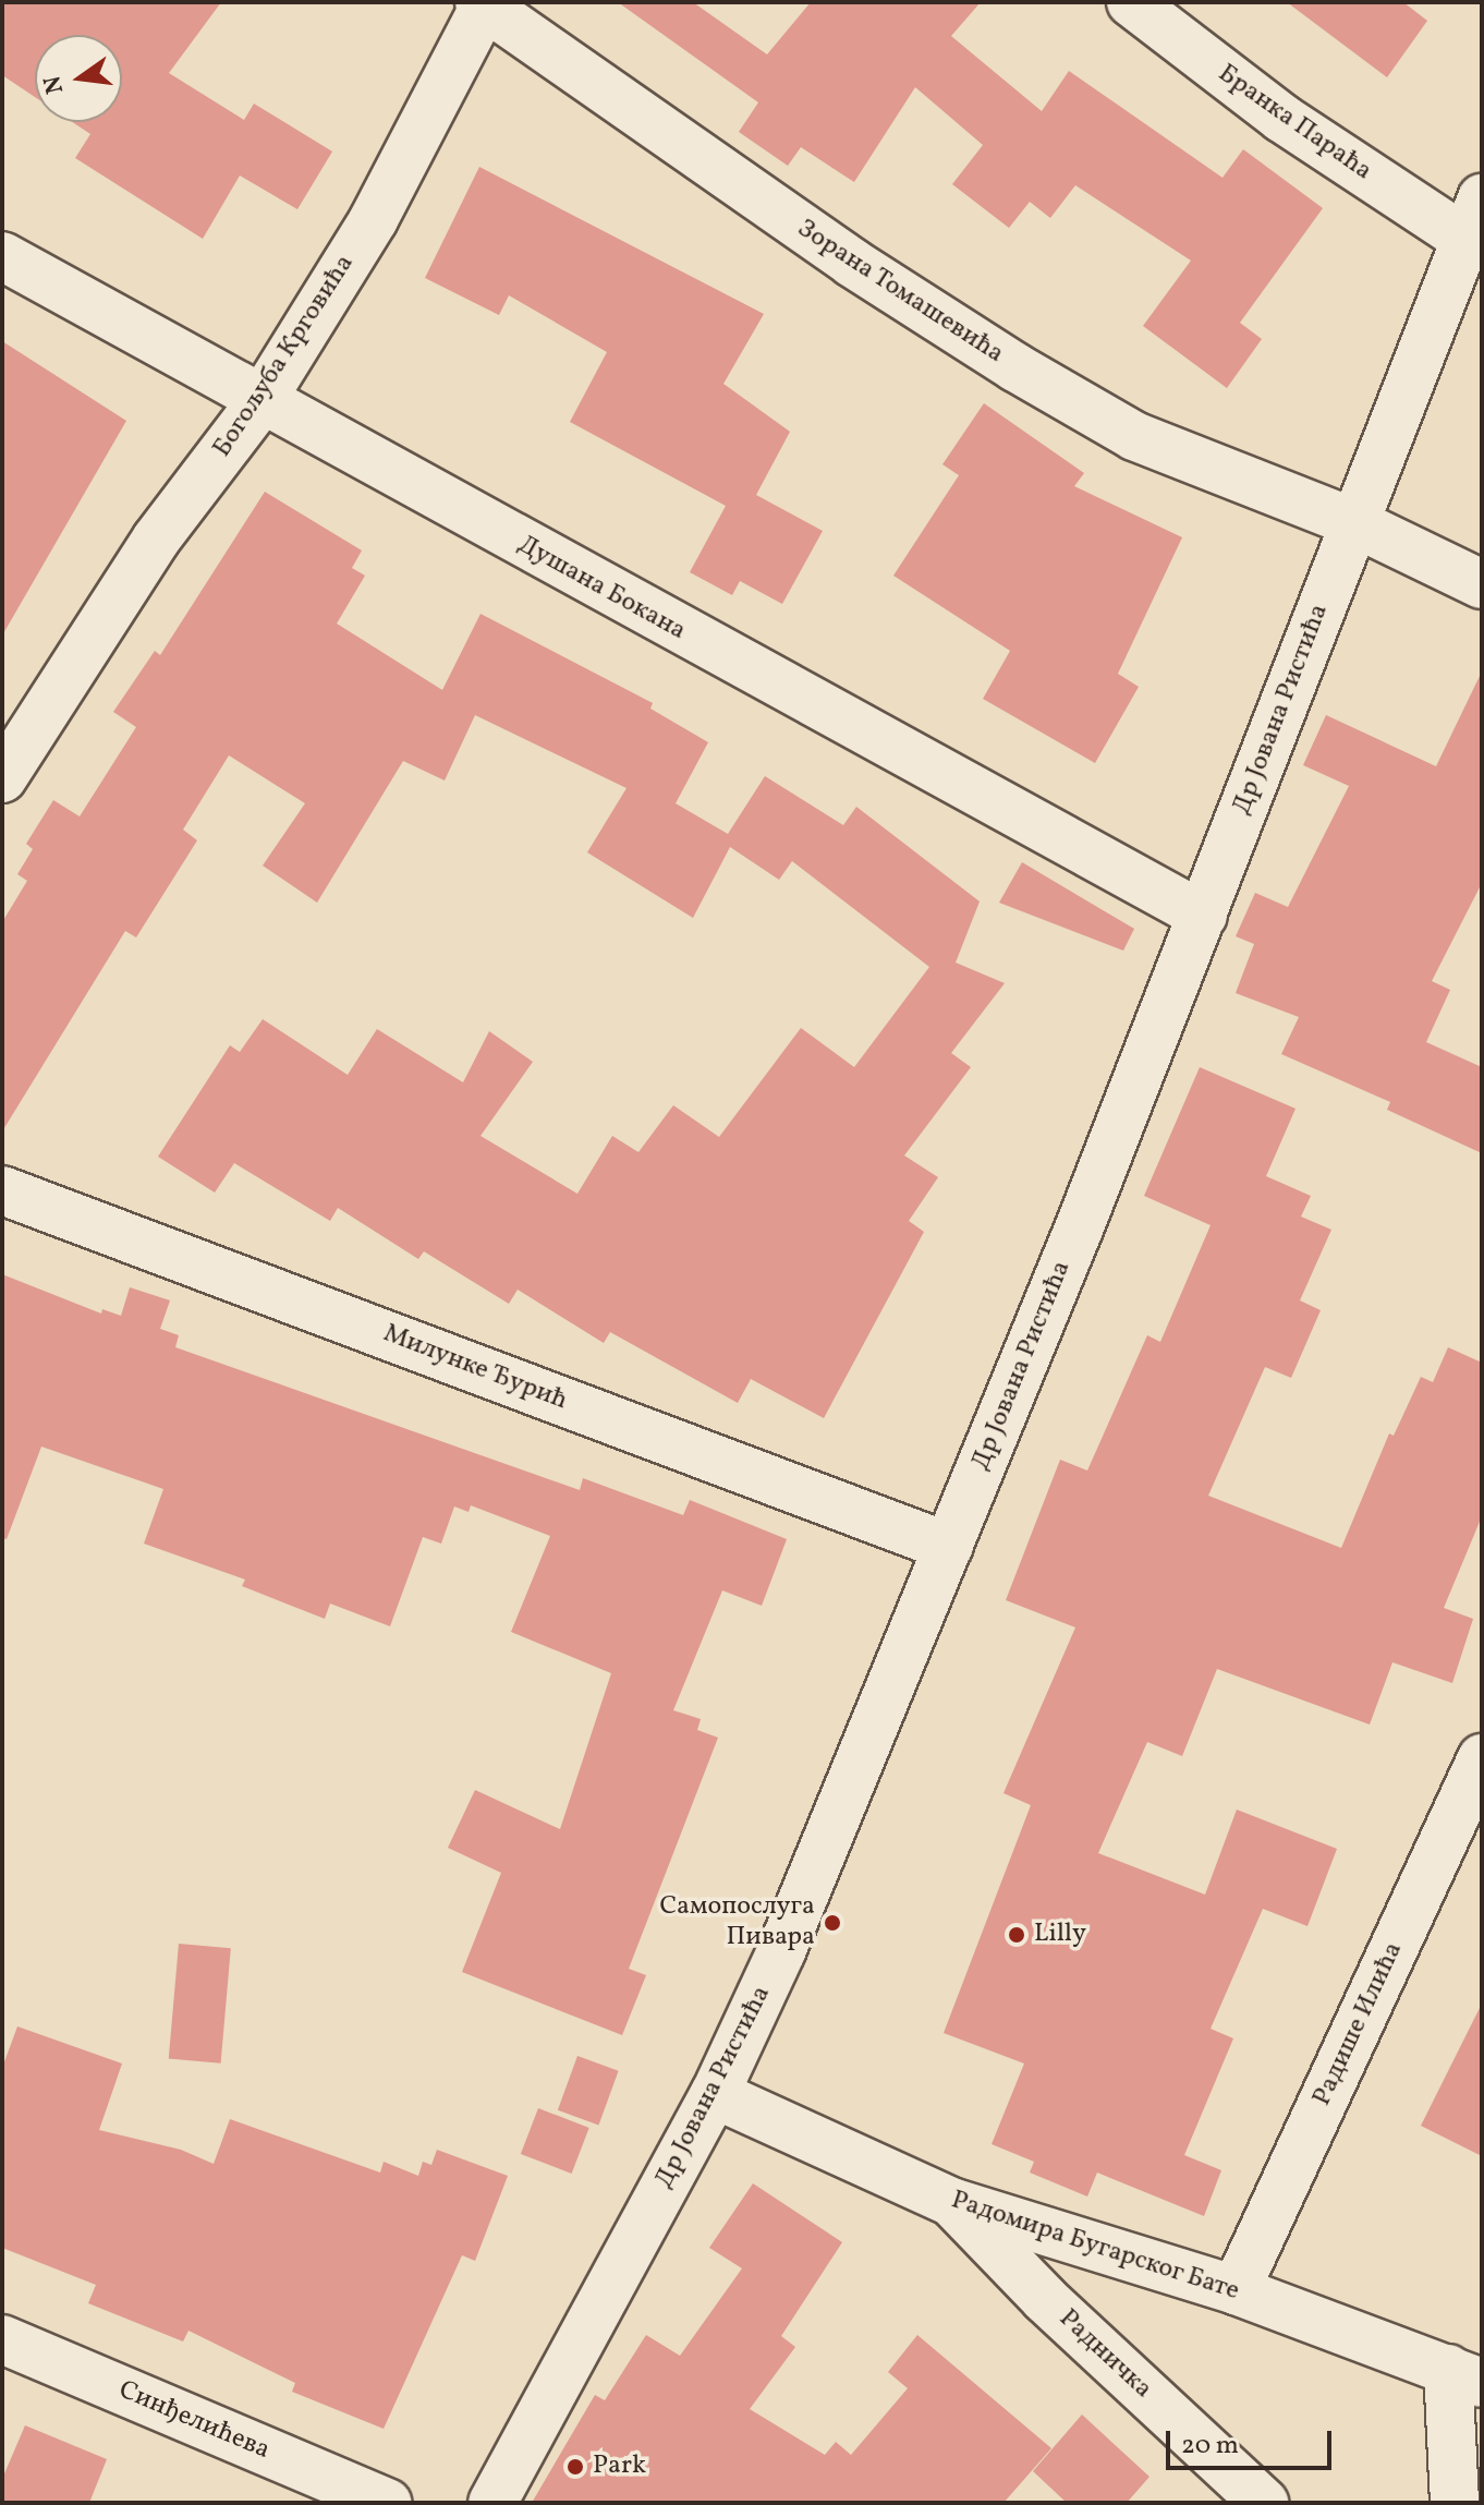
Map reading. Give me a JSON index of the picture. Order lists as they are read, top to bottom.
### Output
{
  "streets": {
    "street": [
      "Бранка Параћа",
      "Зорана Томашевића",
      "Богољуба Крговића",
      "Душана Бокана",
      "Др Јована Ристића",
      "Милунке Ђурић",
      "Радише Илића",
      "Радомира Бугарског Бате",
      "Радничка",
      "Синђелићева"
    ]
  },
  "crossings": [
    ["Бранка Параћа", "Др Јована Ристића"],
    ["Зорана Томашевића", "Богољуба Крговића"],
    ["Зорана Томашевића", "Др Јована Ристића"],
    ["Богољуба Крговића", "Душана Бокана"],
    ["Душана Бокана", "Др Јована Ристића"],
    ["Др Јована Ристића", "Милунке Ђурић"],
    ["Др Јована Ристића", "Радомира Бугарског Бате"],
    ["Радише Илића", "Радомира Бугарског Бате"],
    ["Радомира Бугарског Бате", "Радничка"]
  ],
  "places": ["Самопослуга Пивара", "Lilly", "Park"],
  "scale_bar": "20 m",
  "north": "left"
}
